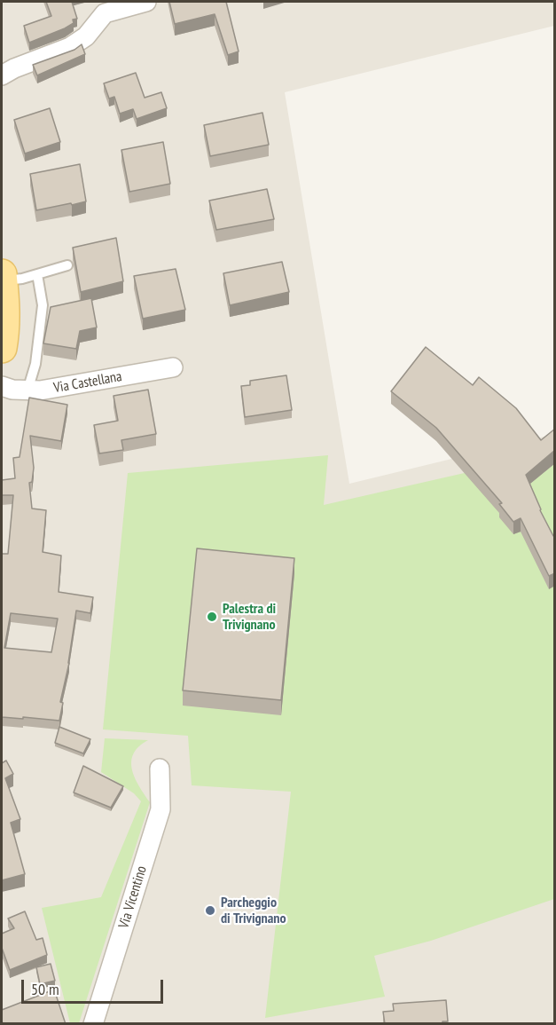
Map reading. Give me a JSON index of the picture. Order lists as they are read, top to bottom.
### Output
{
  "streets": {
    "street": ["Via Castellana", "Via Vicentino"]
  },
  "places": ["Palestra di Trivignano", "Parcheggio di Trivignano"],
  "scale_bar": "50 m"
}
